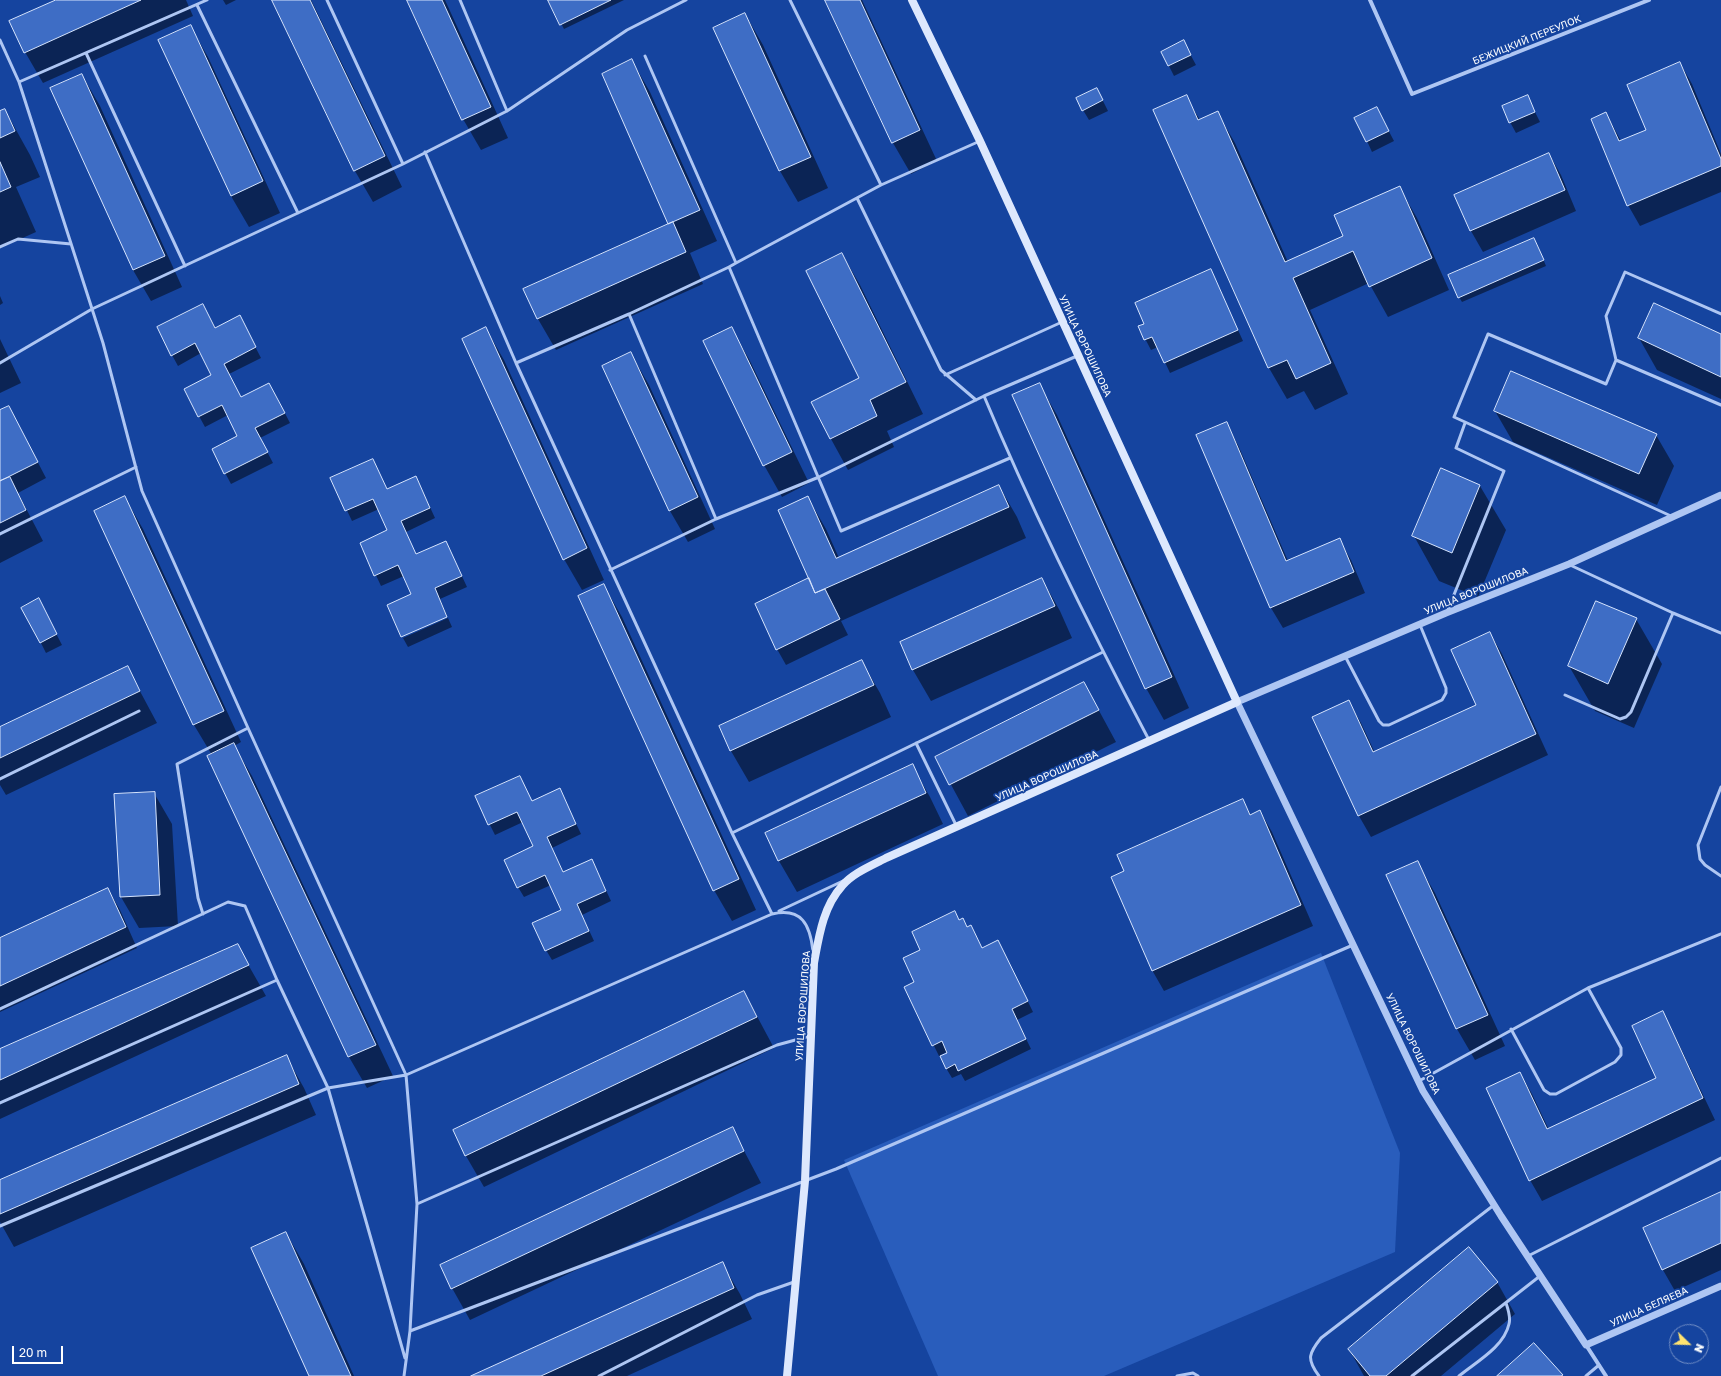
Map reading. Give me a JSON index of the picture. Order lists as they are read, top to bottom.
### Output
{
  "streets": {
    "main road": ["УЛИЦА ВОРОШИЛОВА"],
    "street": ["БЕЖИЦКИЙ ПЕРЕУЛОК", "УЛИЦА БЕЛЯЕВА"]
  },
  "crossings": [
    ["УЛИЦА ВОРОШИЛОВА", "УЛИЦА БЕЛЯЕВА"]
  ],
  "scale_bar": "20 m",
  "north": "bottom right"
}
